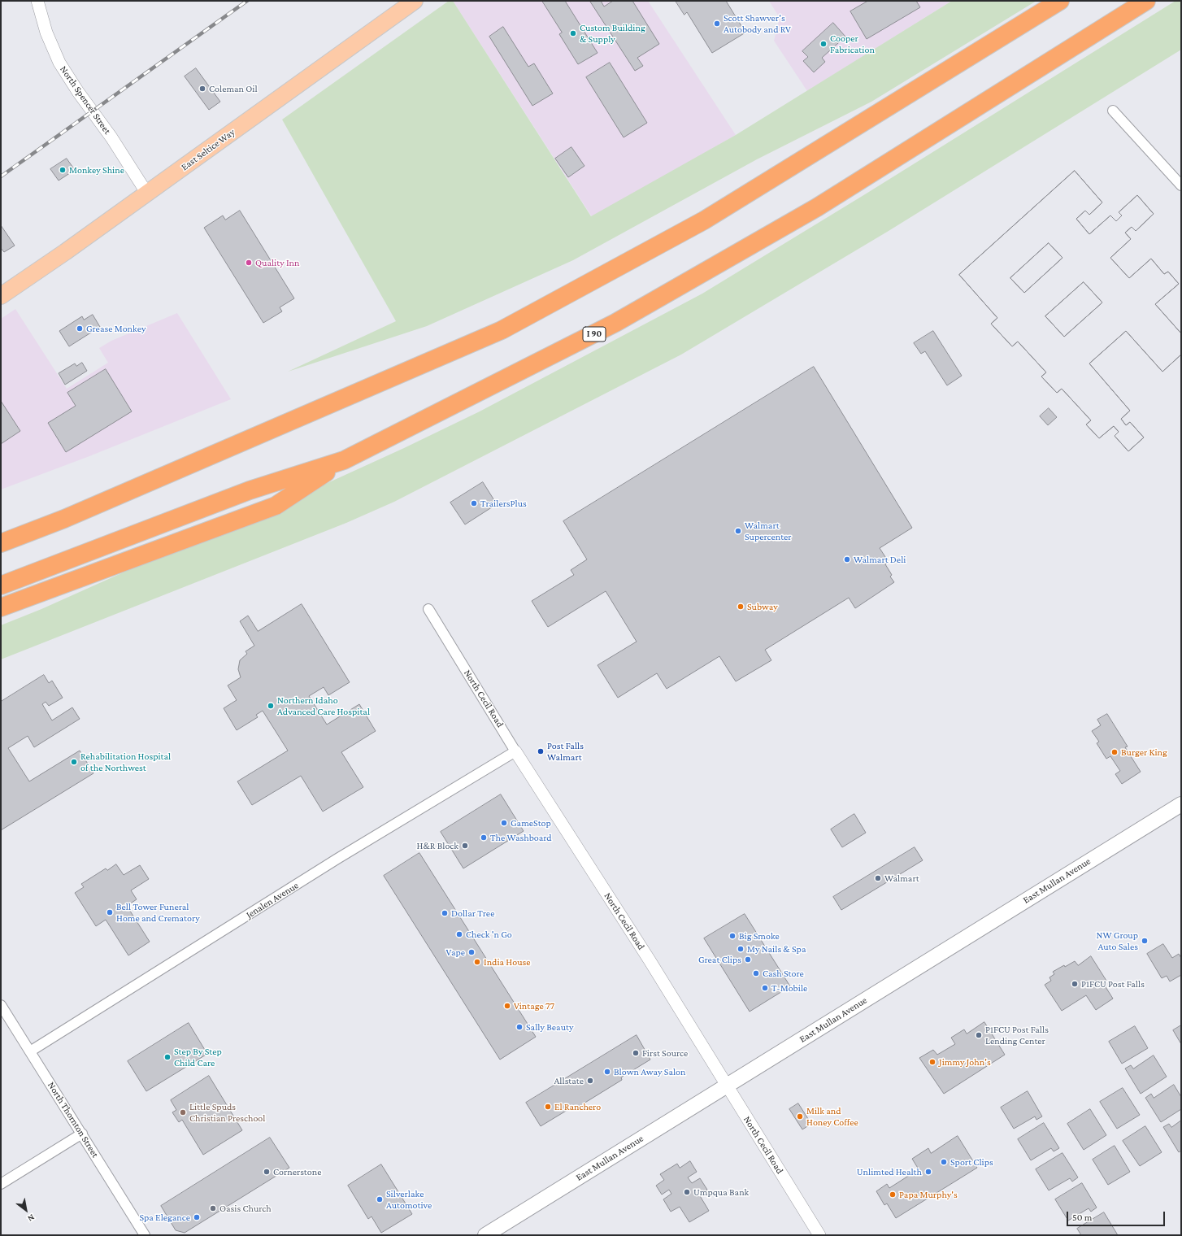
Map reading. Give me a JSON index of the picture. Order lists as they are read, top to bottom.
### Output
{
  "streets": {
    "highway": ["I 90"],
    "main road": ["East Seltice Way", "East Mullan Avenue"],
    "street": [
      "North Spencer Street",
      "North Cecil Road",
      "Jenalen Avenue",
      "North Thornton Street"
    ]
  },
  "crossings": [
    ["North Spencer Street", "East Seltice Way"],
    ["North Cecil Road", "East Mullan Avenue"],
    ["North Cecil Road", "Jenalen Avenue"],
    ["Jenalen Avenue", "North Thornton Street"]
  ],
  "places": [
    "Scott Shawver's Autobody and RV",
    "Custom Building & Supply",
    "Cooper Fabrication",
    "Coleman Oil",
    "Monkey Shine",
    "Quality Inn",
    "Grease Monkey",
    "TrailersPlus",
    "Walmart Supercenter",
    "Walmart Deli",
    "Subway",
    "Northern Idaho Advanced Care Hospital",
    "Post Falls Walmart",
    "Burger King",
    "Rehabilitation Hospital of the Northwest",
    "GameStop",
    "The Washboard",
    "H&R Block",
    "Walmart",
    "Bell Tower Funeral Home and Crematory",
    "Dollar Tree",
    "Check 'n Go",
    "Big Smoke",
    "NW Group Auto Sales",
    "My Nails & Spa",
    "Vape",
    "Great Clips",
    "India House",
    "Cash Store",
    "P1FCU Post Falls",
    "T-Mobile",
    "Vintage 77",
    "Sally Beauty",
    "P1FCU Post Falls Lending Center",
    "First Source",
    "Step By Step Child Care",
    "Jimmy John's",
    "Blown Away Salon",
    "Allstate",
    "El Ranchero",
    "Little Spuds Christian Preschool",
    "Milk and Honey Coffee",
    "Sport Clips",
    "Cornerstone",
    "Unlimted Health",
    "Umpqua Bank",
    "Papa Murphy's",
    "Silverlake Automotive",
    "Oasis Church",
    "Spa Elegance"
  ],
  "scale_bar": "50 m",
  "north": "bottom right"
}
